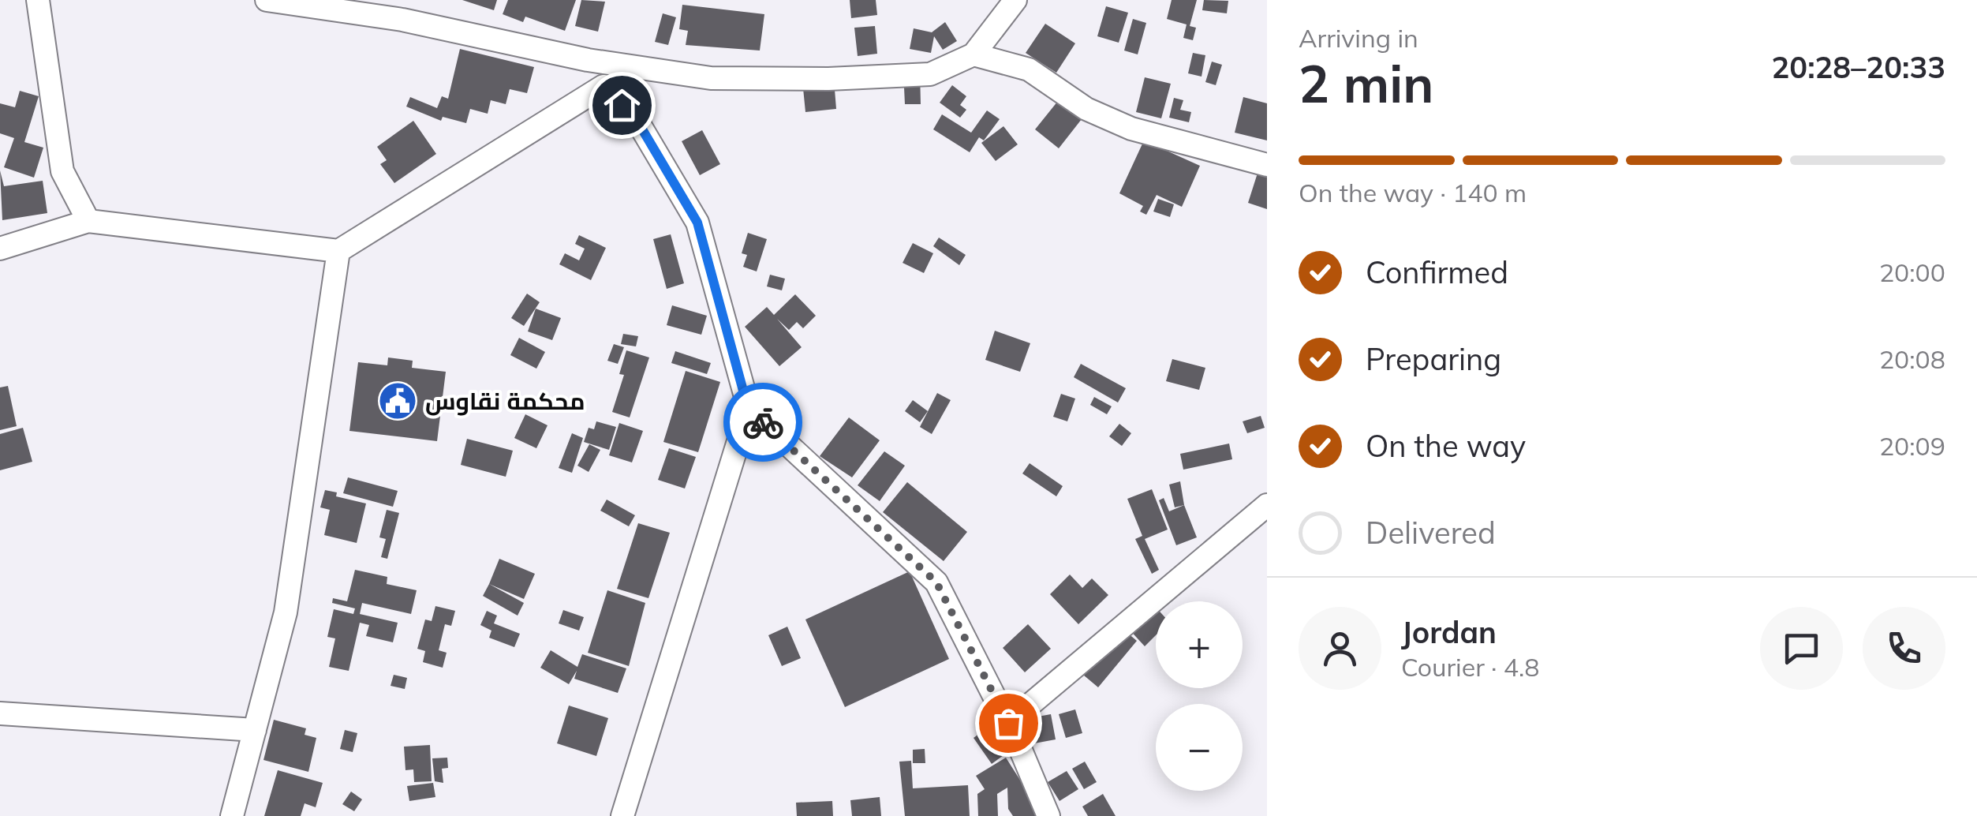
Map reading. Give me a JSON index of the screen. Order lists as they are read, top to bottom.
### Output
{
  "places": {
    "public building": ["محكمة نقاوس"]
  },
  "page": {
    "heading": ["2 min", "Arriving in", "20:28–20:33"],
    "panel": ["Jordan", "Courier · 4.8"],
    "bar": "On the way · 140 m",
    "list": [
      ["Confirmed", "20:00"],
      ["Preparing", "20:08"],
      ["On the way", "20:09"],
      "Delivered"
    ],
    "map_buttons": ["+", "−"]
  }
}
